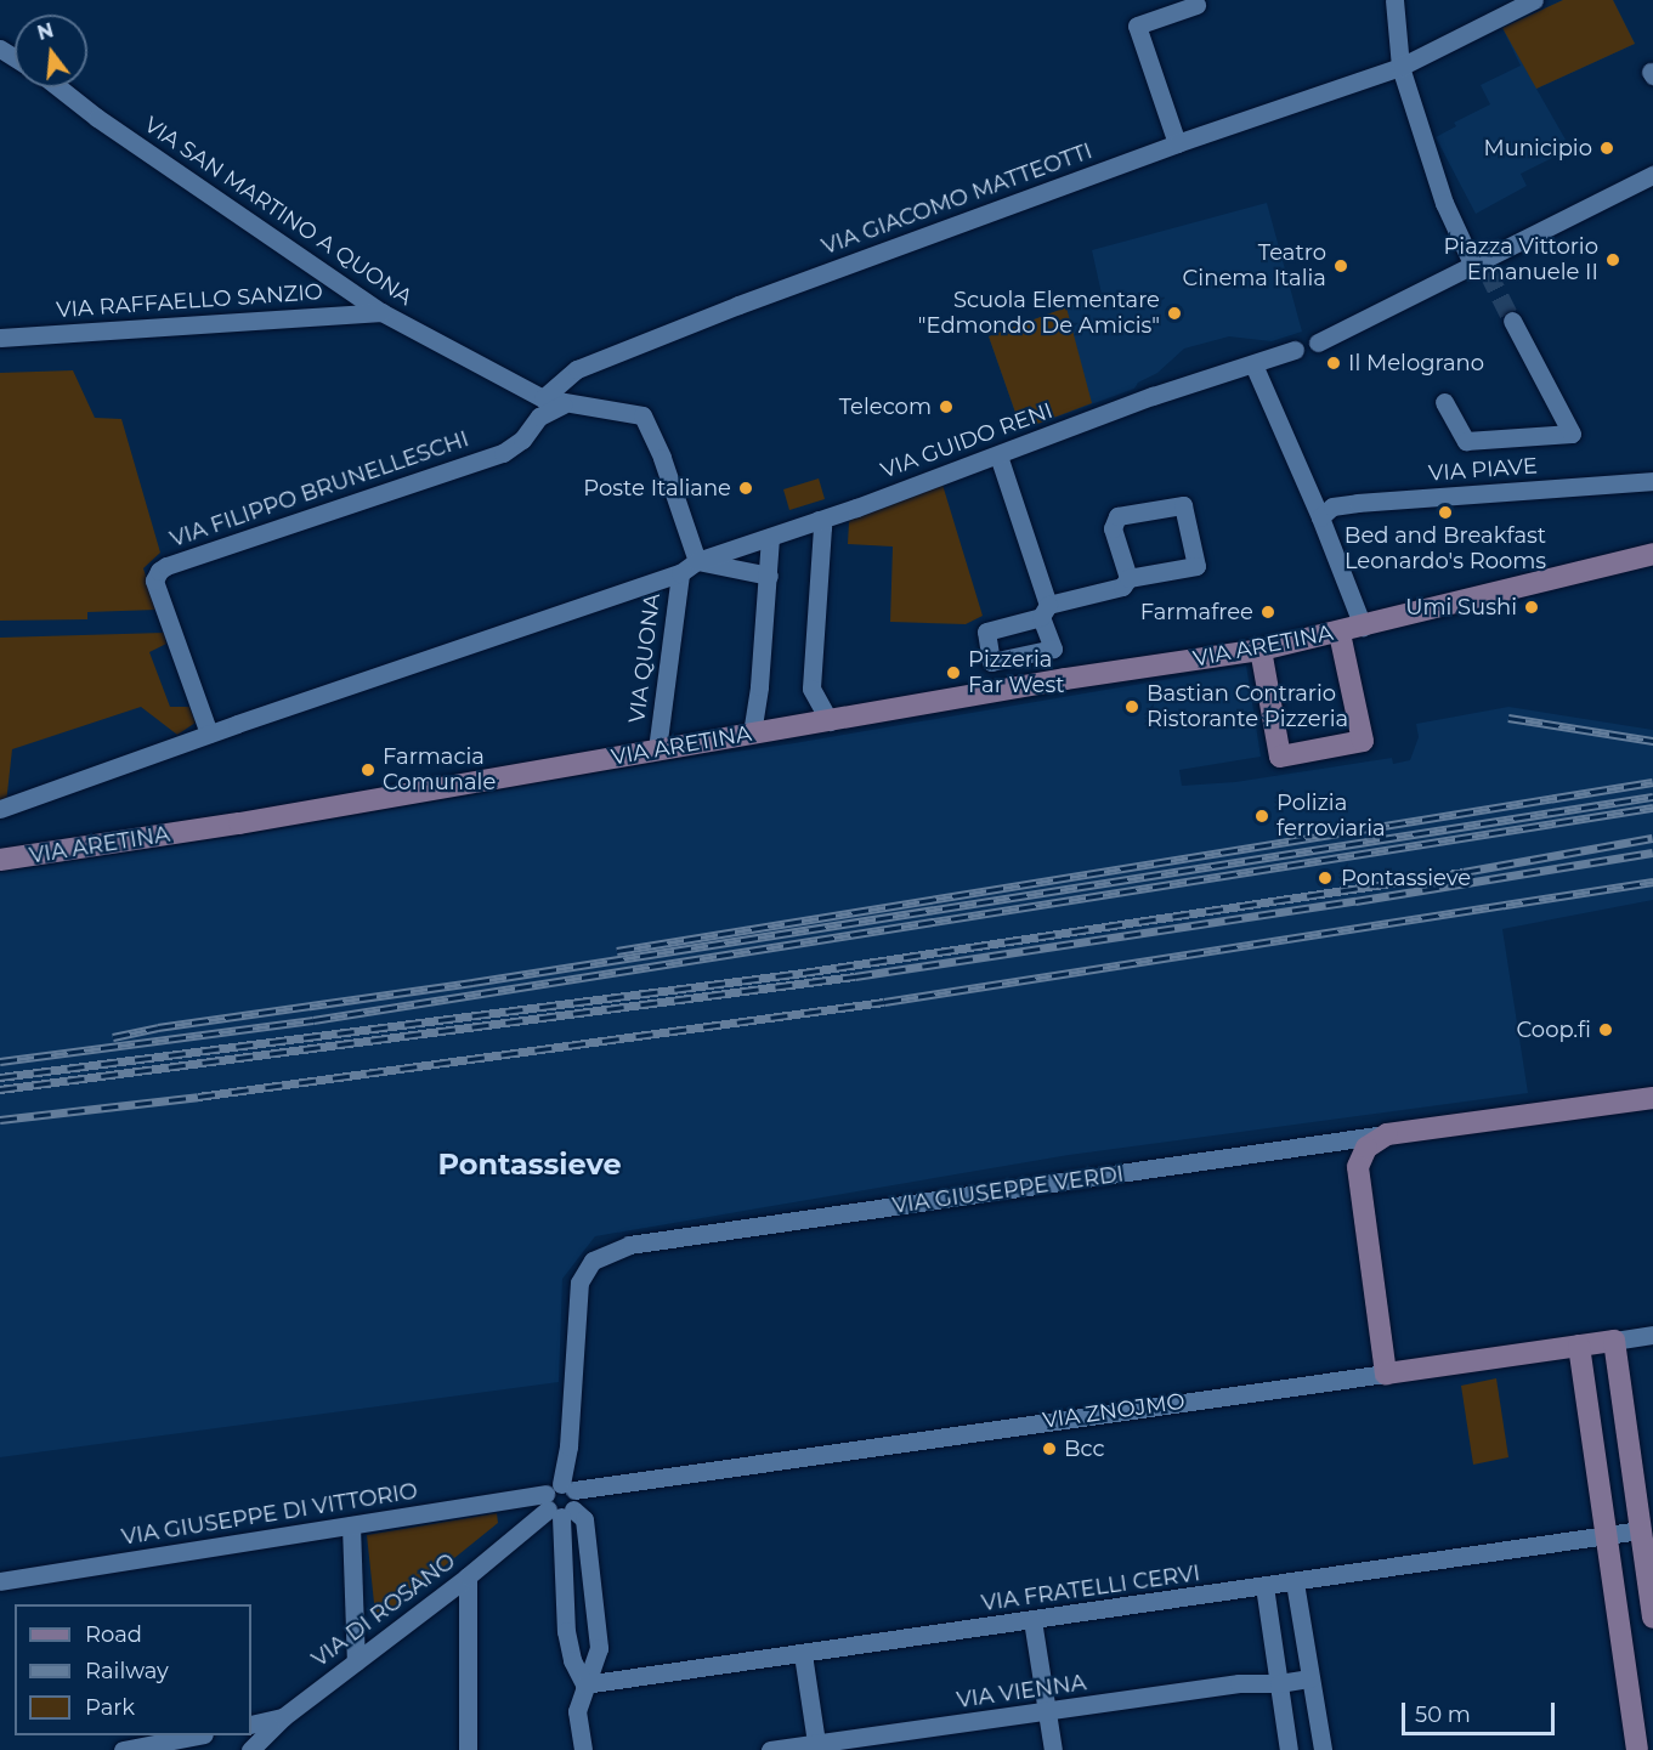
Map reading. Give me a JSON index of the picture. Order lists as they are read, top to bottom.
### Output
{
  "streets": {
    "street": [
      "VIA GIACOMO MATTEOTTI",
      "VIA SAN MARTINO A QUONA",
      "VIA RAFFAELLO SANZIO",
      "VIA GUIDO RENI",
      "VIA PIAVE",
      "VIA FILIPPO BRUNELLESCHI",
      "VIA ARETINA",
      "VIA QUONA",
      "VIA GIUSEPPE VERDI",
      "VIA ZNOJMO",
      "VIA GIUSEPPE DI VITTORIO",
      "VIA FRATELLI CERVI",
      "VIA DI ROSANO",
      "VIA VIENNA"
    ]
  },
  "crossings": [
    ["VIA GIACOMO MATTEOTTI", "VIA SAN MARTINO A QUONA"],
    ["VIA SAN MARTINO A QUONA", "VIA RAFFAELLO SANZIO"],
    ["VIA SAN MARTINO A QUONA", "VIA GUIDO RENI"],
    ["VIA SAN MARTINO A QUONA", "VIA FILIPPO BRUNELLESCHI"],
    ["VIA GUIDO RENI", "VIA FILIPPO BRUNELLESCHI"],
    ["VIA GUIDO RENI", "VIA QUONA"],
    ["VIA ARETINA", "VIA QUONA"],
    ["VIA GIUSEPPE VERDI", "VIA ZNOJMO"],
    ["VIA GIUSEPPE VERDI", "VIA GIUSEPPE DI VITTORIO"],
    ["VIA GIUSEPPE VERDI", "VIA FRATELLI CERVI"],
    ["VIA GIUSEPPE VERDI", "VIA DI ROSANO"],
    ["VIA ZNOJMO", "VIA GIUSEPPE DI VITTORIO"],
    ["VIA ZNOJMO", "VIA DI ROSANO"],
    ["VIA GIUSEPPE DI VITTORIO", "VIA DI ROSANO"]
  ],
  "districts": ["Pontassieve"],
  "places": [
    "Municipio",
    "Piazza Vittorio Emanuele II",
    "Teatro Cinema Italia",
    "Scuola Elementare \"Edmondo De Amicis\"",
    "Il Melograno",
    "Telecom",
    "Poste Italiane",
    "Bed and Breakfast Leonardo's Rooms",
    "Umi Sushi",
    "Farmafree",
    "Pizzeria Far West",
    "Bastian Contrario Ristorante Pizzeria",
    "Farmacia Comunale",
    "Polizia ferroviaria",
    "Pontassieve",
    "Coop.fi",
    "Bcc"
  ],
  "legend": ["Road", "Railway", "Park"],
  "scale_bar": "50 m",
  "north": "top"
}
